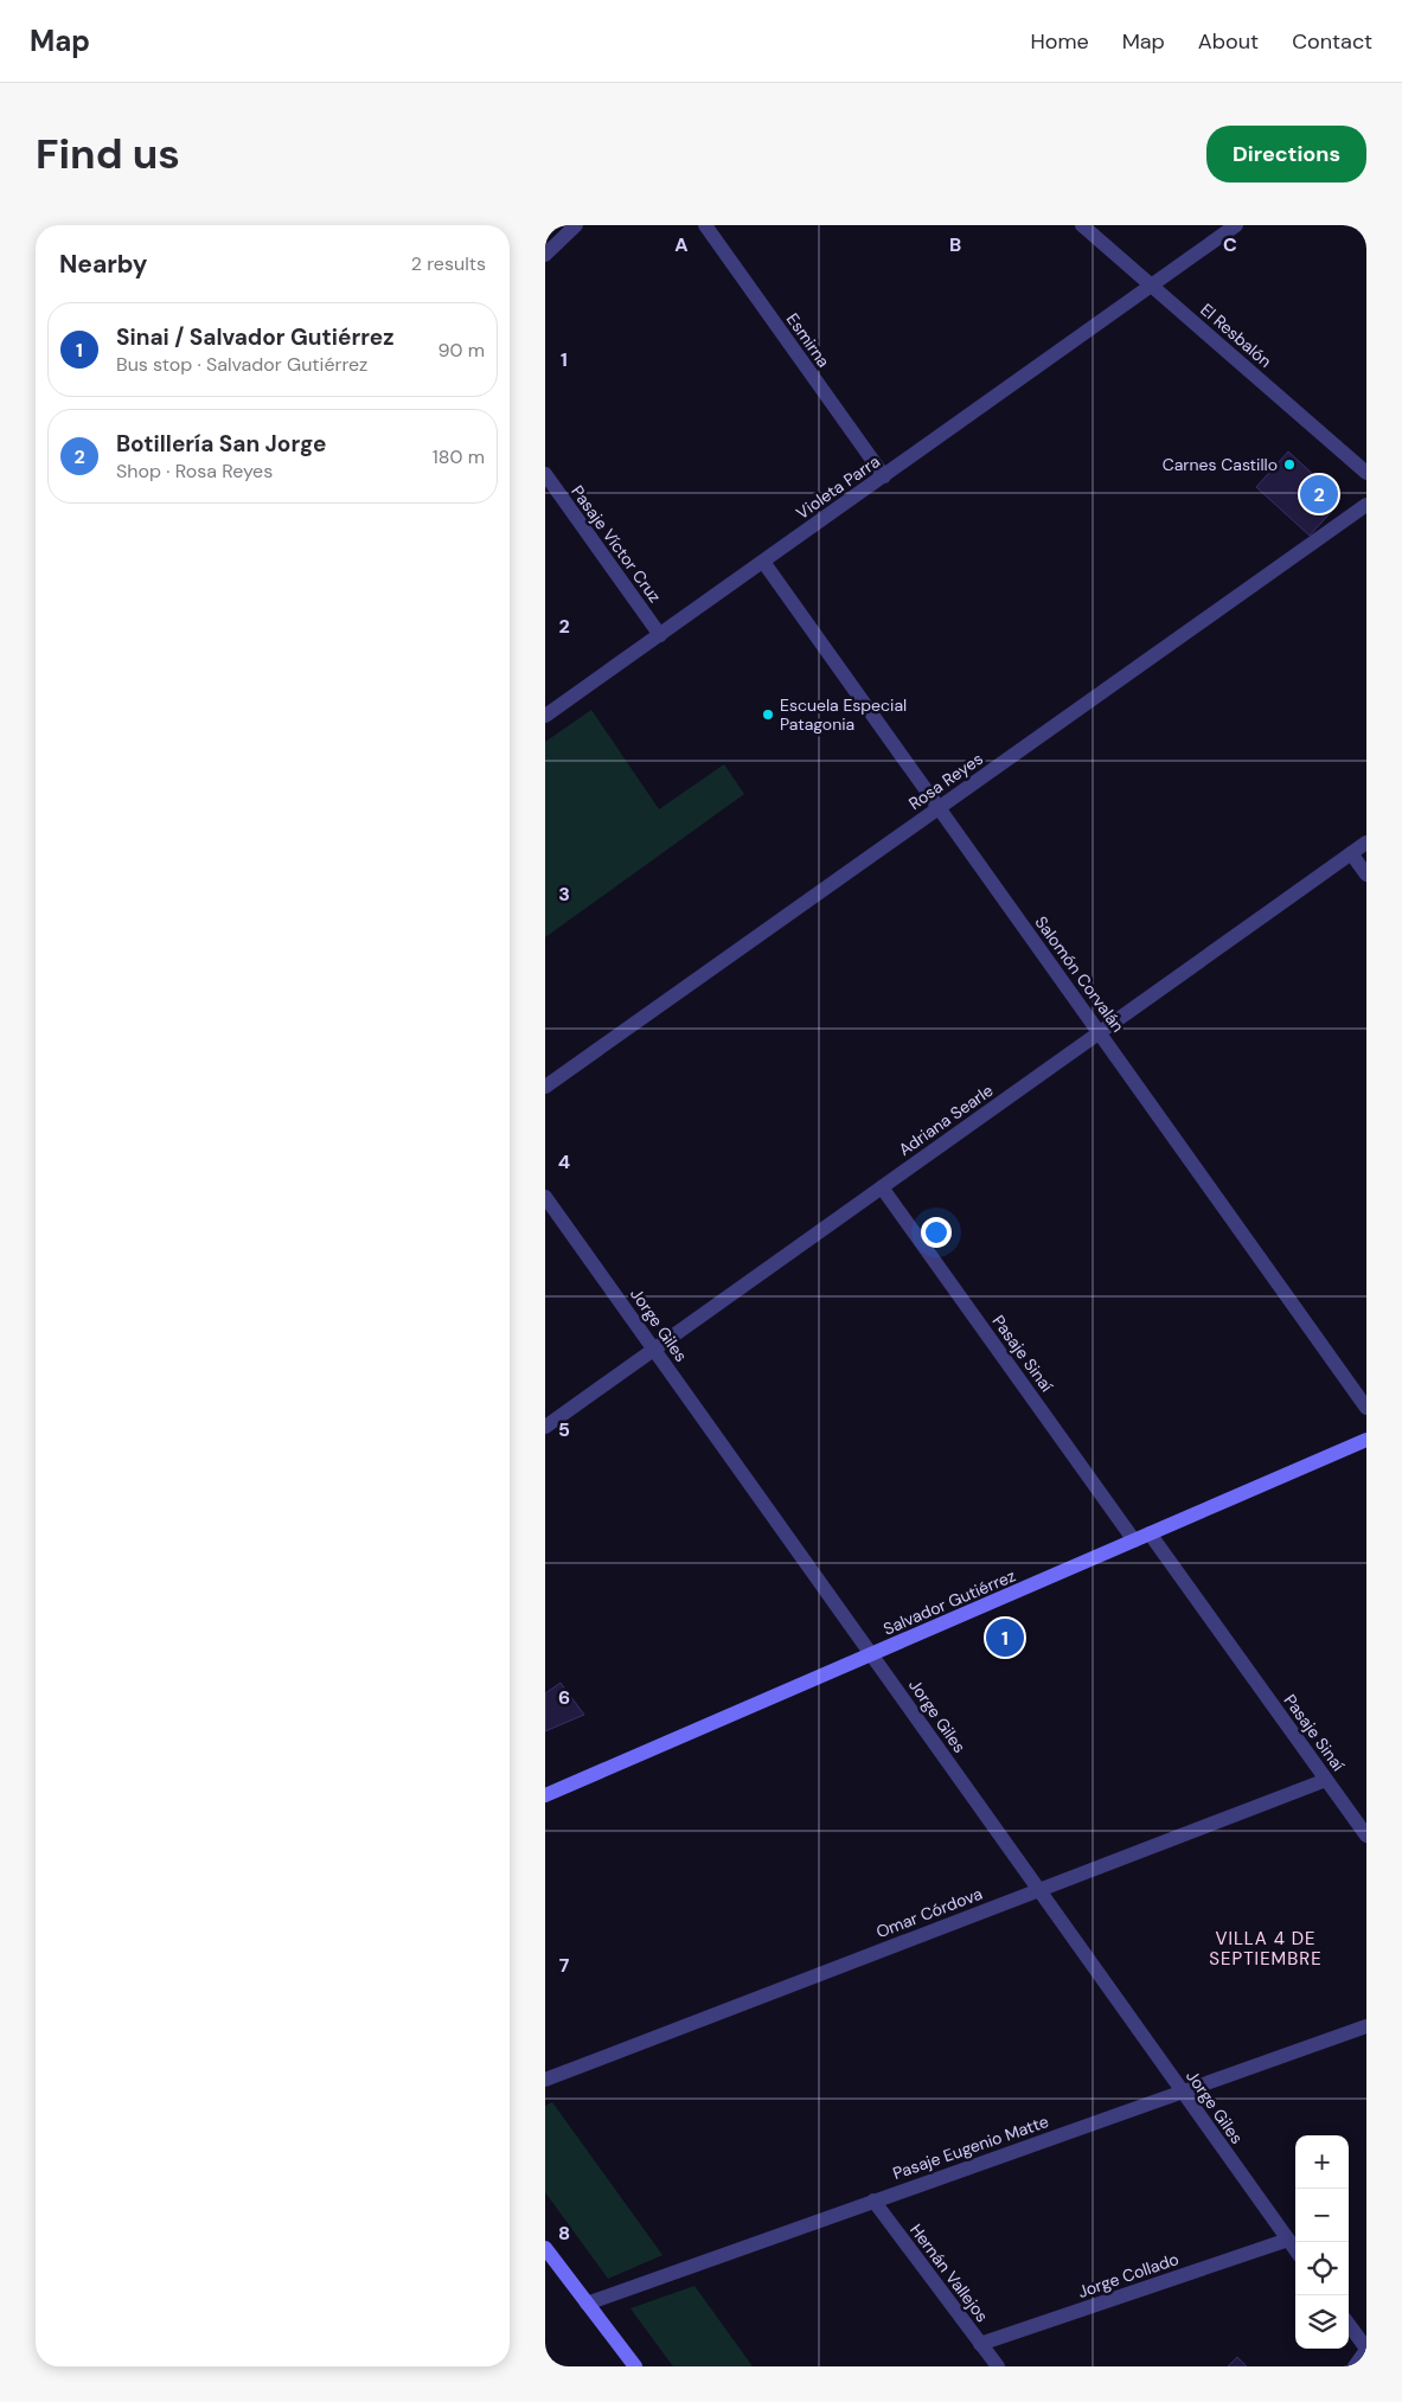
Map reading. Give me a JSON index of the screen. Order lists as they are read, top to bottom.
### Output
{
  "streets": {
    "main road": ["Salvador Gutiérrez"],
    "street": [
      "El Resbalón",
      "Esmirna",
      "Violeta Parra",
      "Pasaje Víctor Cruz",
      "Rosa Reyes",
      "Salomón Corvalán",
      "Adriana Searle",
      "Jorge Giles",
      "Pasaje Sinaí",
      "Omar Córdova",
      "Pasaje Eugenio Matte",
      "Hernán Vallejos",
      "Jorge Collado"
    ]
  },
  "crossings": [
    ["El Resbalón", "Violeta Parra"],
    ["Esmirna", "Violeta Parra"],
    ["Violeta Parra", "Pasaje Víctor Cruz"],
    ["Violeta Parra", "Salomón Corvalán"],
    ["Rosa Reyes", "Salomón Corvalán"],
    ["Salomón Corvalán", "Adriana Searle"],
    ["Adriana Searle", "Jorge Giles"],
    ["Adriana Searle", "Pasaje Sinaí"],
    ["Jorge Giles", "Salvador Gutiérrez"],
    ["Jorge Giles", "Omar Córdova"],
    ["Jorge Giles", "Pasaje Eugenio Matte"],
    ["Jorge Giles", "Jorge Collado"],
    ["Pasaje Sinaí", "Salvador Gutiérrez"],
    ["Pasaje Sinaí", "Omar Córdova"],
    ["Pasaje Eugenio Matte", "Hernán Vallejos"],
    ["Hernán Vallejos", "Jorge Collado"]
  ],
  "districts": ["VILLA 4 DE SEPTIEMBRE"],
  "places": ["Carnes Castillo", "Escuela Especial Patagonia"],
  "page": {
    "header": "Map",
    "nav": [
      "Home",
      "Map",
      "About",
      "Contact"
    ],
    "buttons": "Directions",
    "title": "Find us",
    "heading": ["Nearby", "2 results"],
    "list": [
      {
        "mark": "1",
        "name": "Sinai / Salvador Gutiérrez",
        "note": "Bus stop · Salvador Gutiérrez",
        "value": "90 m"
      },
      {
        "mark": "2",
        "name": "Botillería San Jorge",
        "note": "Shop · Rosa Reyes",
        "value": "180 m"
      }
    ],
    "pins": ["2", "1"],
    "map_buttons": ["+", "−"]
  },
  "grid": {
    "columns": ["A", "B", "C"],
    "rows": [
      "1",
      "2",
      "3",
      "4",
      "5",
      "6",
      "7",
      "8"
    ]
  }
}
